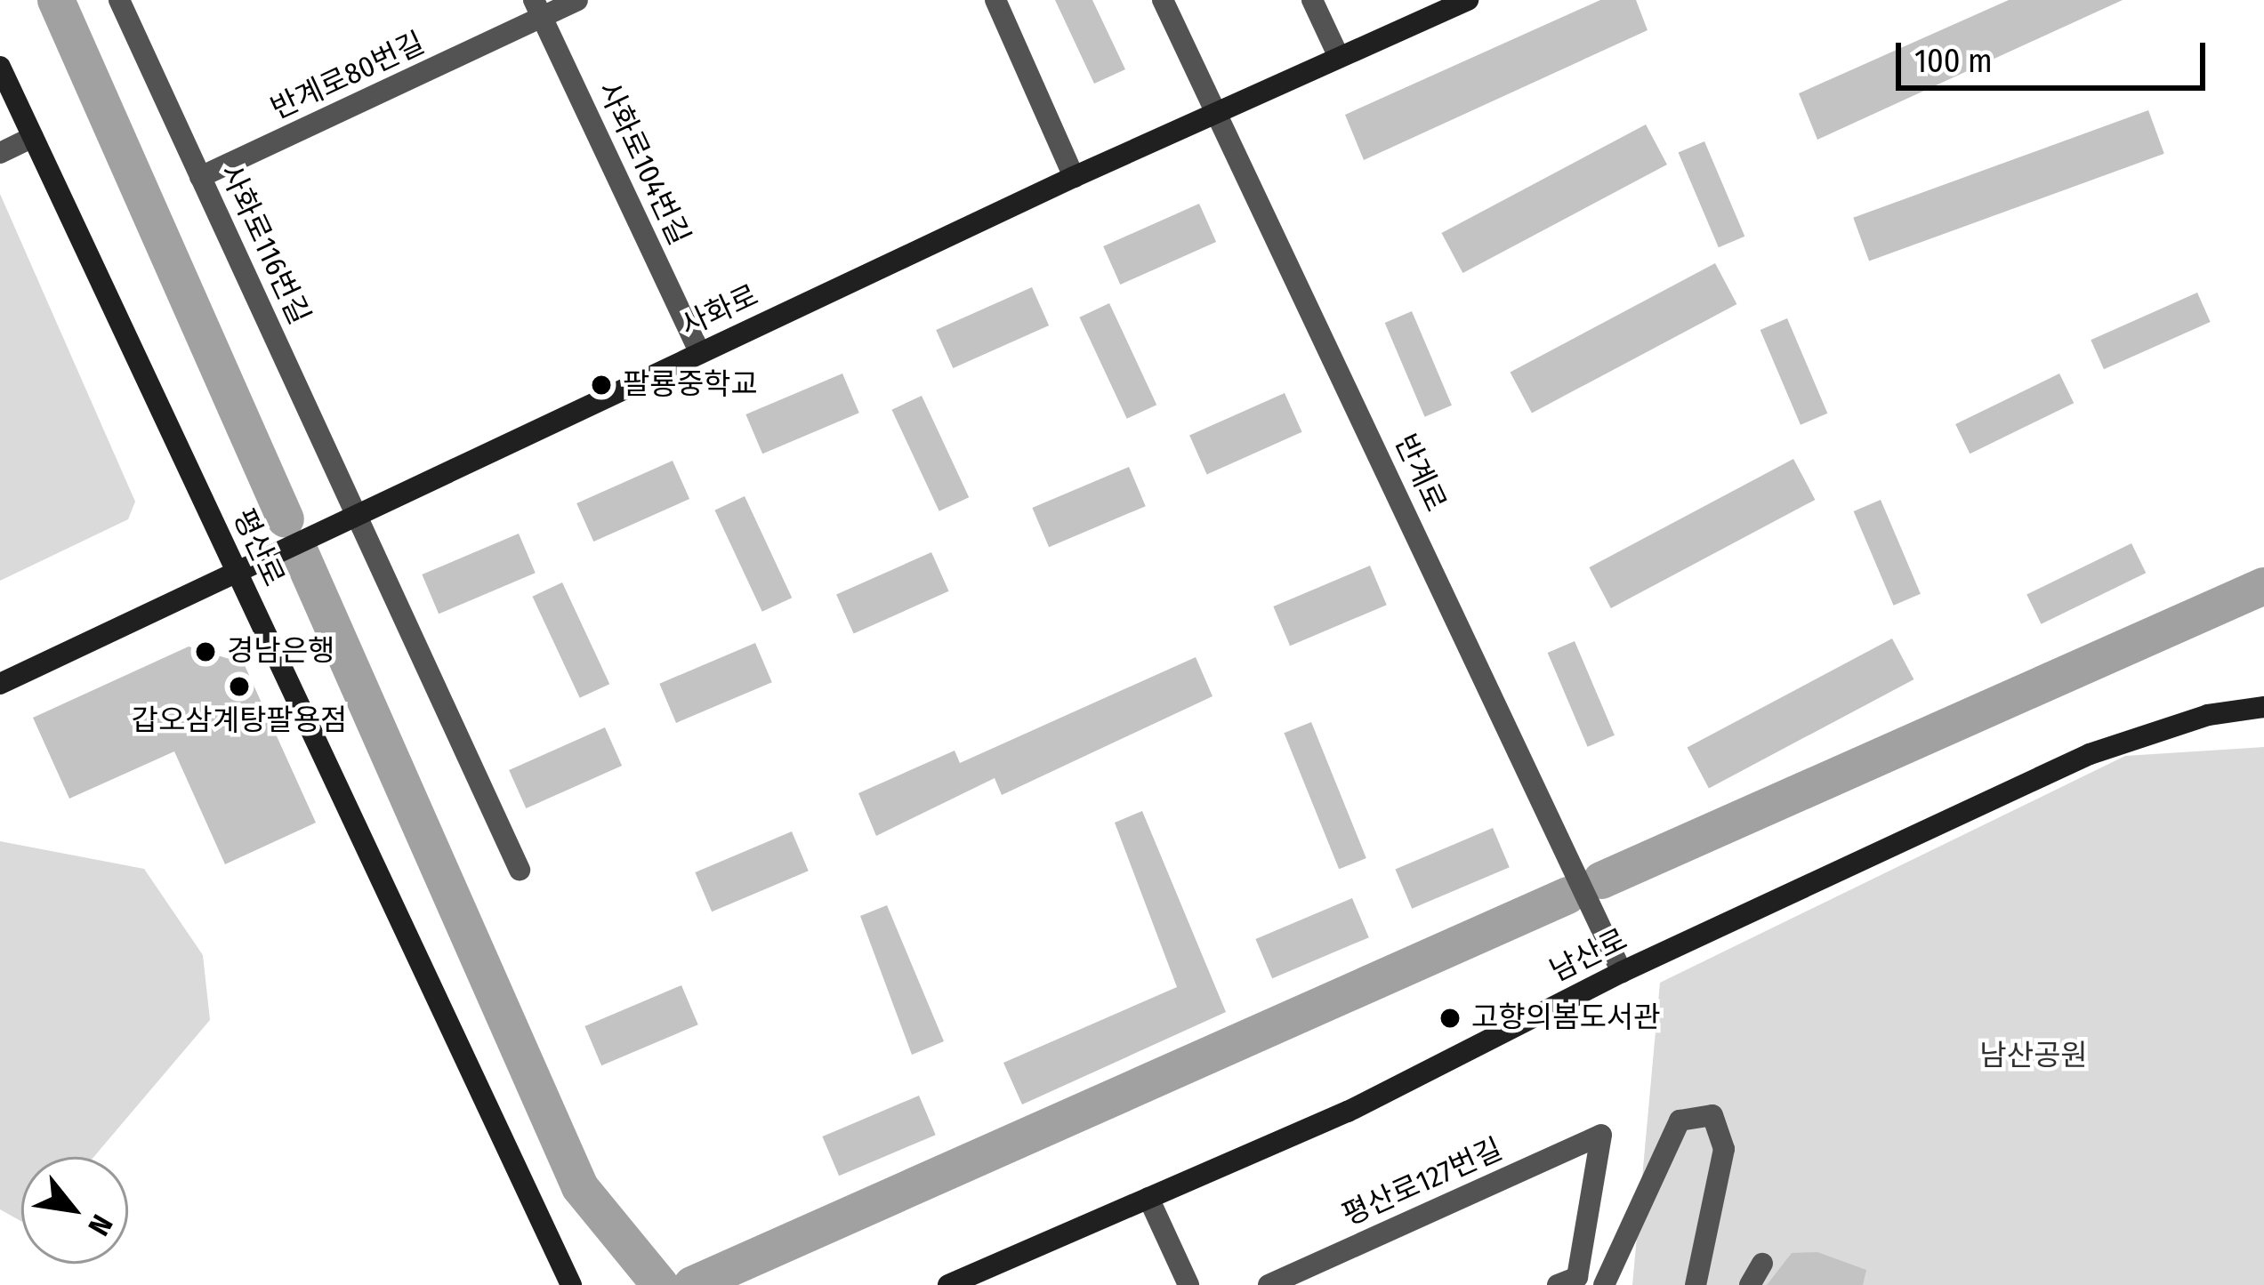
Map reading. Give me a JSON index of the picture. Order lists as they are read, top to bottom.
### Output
{
  "streets": {
    "main road": ["사화로", "평산로", "남산로"],
    "street": [
      "반계로80번길",
      "사화로104번길",
      "사화로116번길",
      "반계로",
      "평산로127번길"
    ]
  },
  "crossings": [
    ["반계로80번길", "사화로104번길"],
    ["반계로80번길", "사화로116번길"],
    ["사화로104번길", "사화로"],
    ["사화로116번길", "사화로"],
    ["사화로", "반계로"],
    ["사화로", "평산로"],
    ["반계로", "남산로"]
  ],
  "parks": ["남산공원"],
  "places": [
    "팔룡중학교",
    "경남은행",
    "갑오삼계탕팔용점",
    "고향의봄도서관"
  ],
  "scale_bar": "100 m",
  "north": "bottom right"
}
